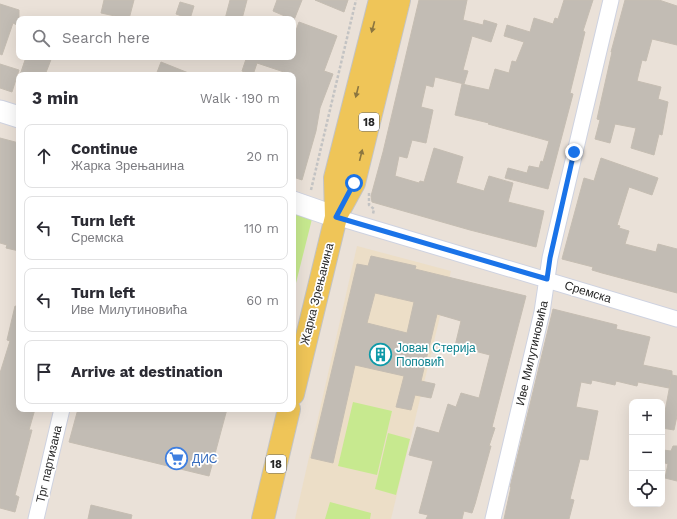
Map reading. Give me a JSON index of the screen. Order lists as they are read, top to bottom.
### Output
{
  "streets": {
    "main road": ["18", "Жарка Зрењанина"],
    "street": ["Сремска", "Иве Милутиновића", "Трг партизана"]
  },
  "crossings": [
    ["Сремска", "Жарка Зрењанина"],
    ["Сремска", "Иве Милутиновића"]
  ],
  "places": {
    "building": ["Јован Стерија Поповић"],
    "supermarket": ["ДИС"]
  },
  "page": {
    "search": "Search here",
    "heading": ["3 min", "Walk · 190 m"],
    "list": [
      ["Continue", "Жарка Зрењанина", "20 m"],
      ["Turn left", "Сремска", "110 m"],
      ["Turn left", "Иве Милутиновића", "60 m"],
      "Arrive at destination"
    ],
    "map_buttons": ["+", "−"]
  }
}
